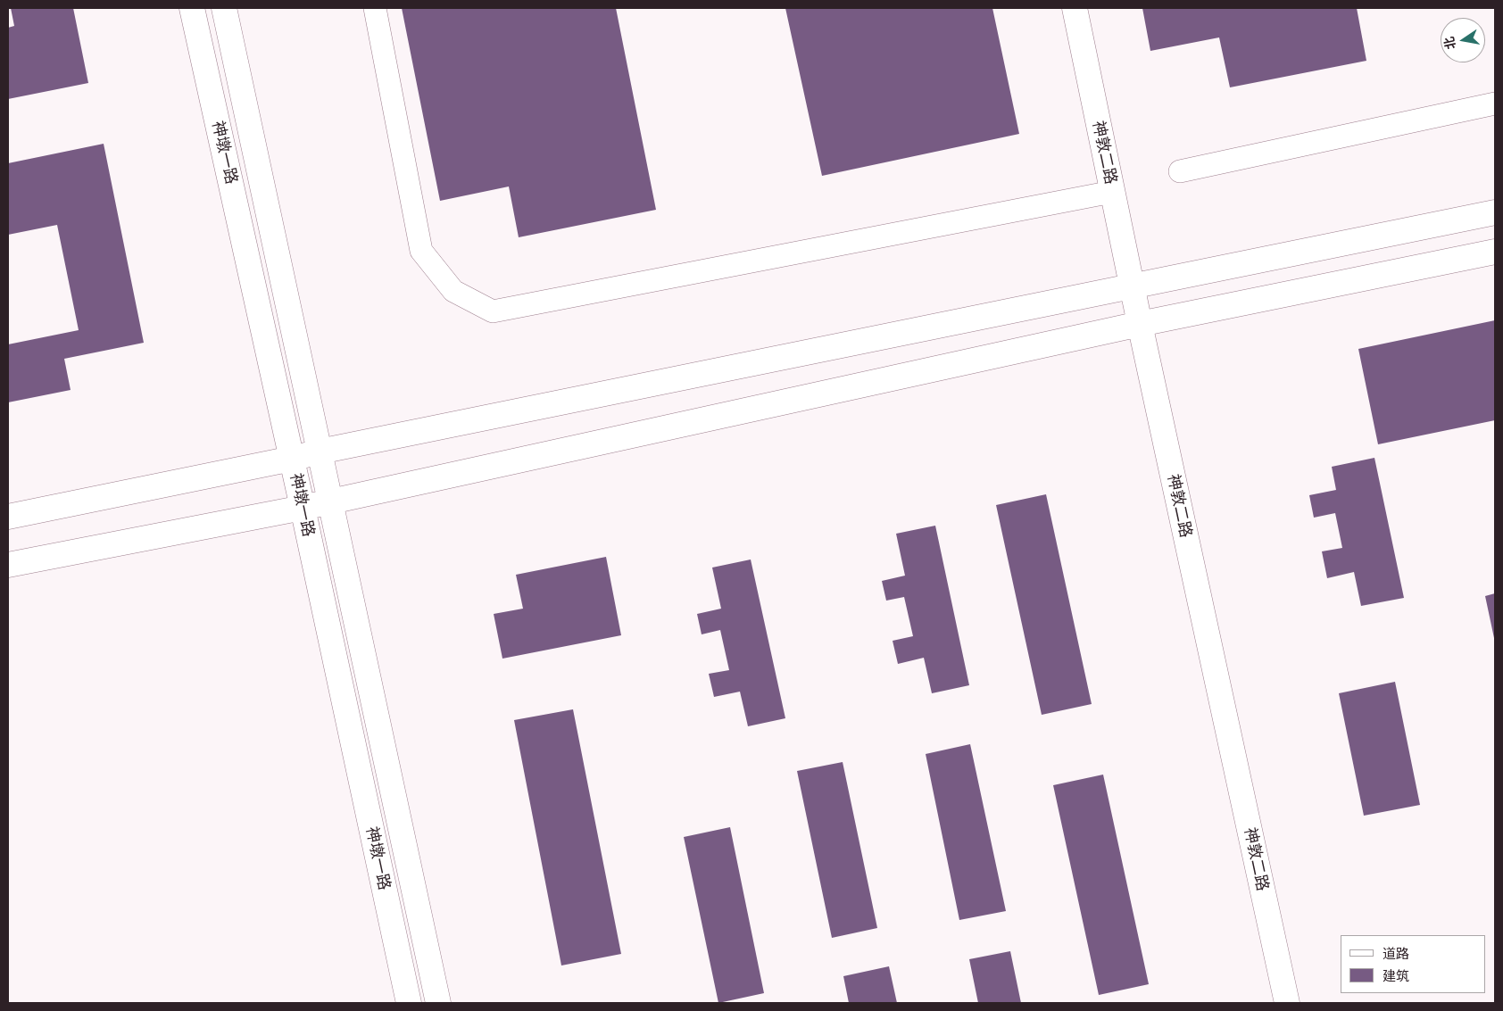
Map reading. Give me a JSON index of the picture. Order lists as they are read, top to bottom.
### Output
{
  "streets": {
    "street": ["神墩一路", "神敦二路"]
  },
  "legend": ["道路", "建筑"],
  "north": "left"
}
